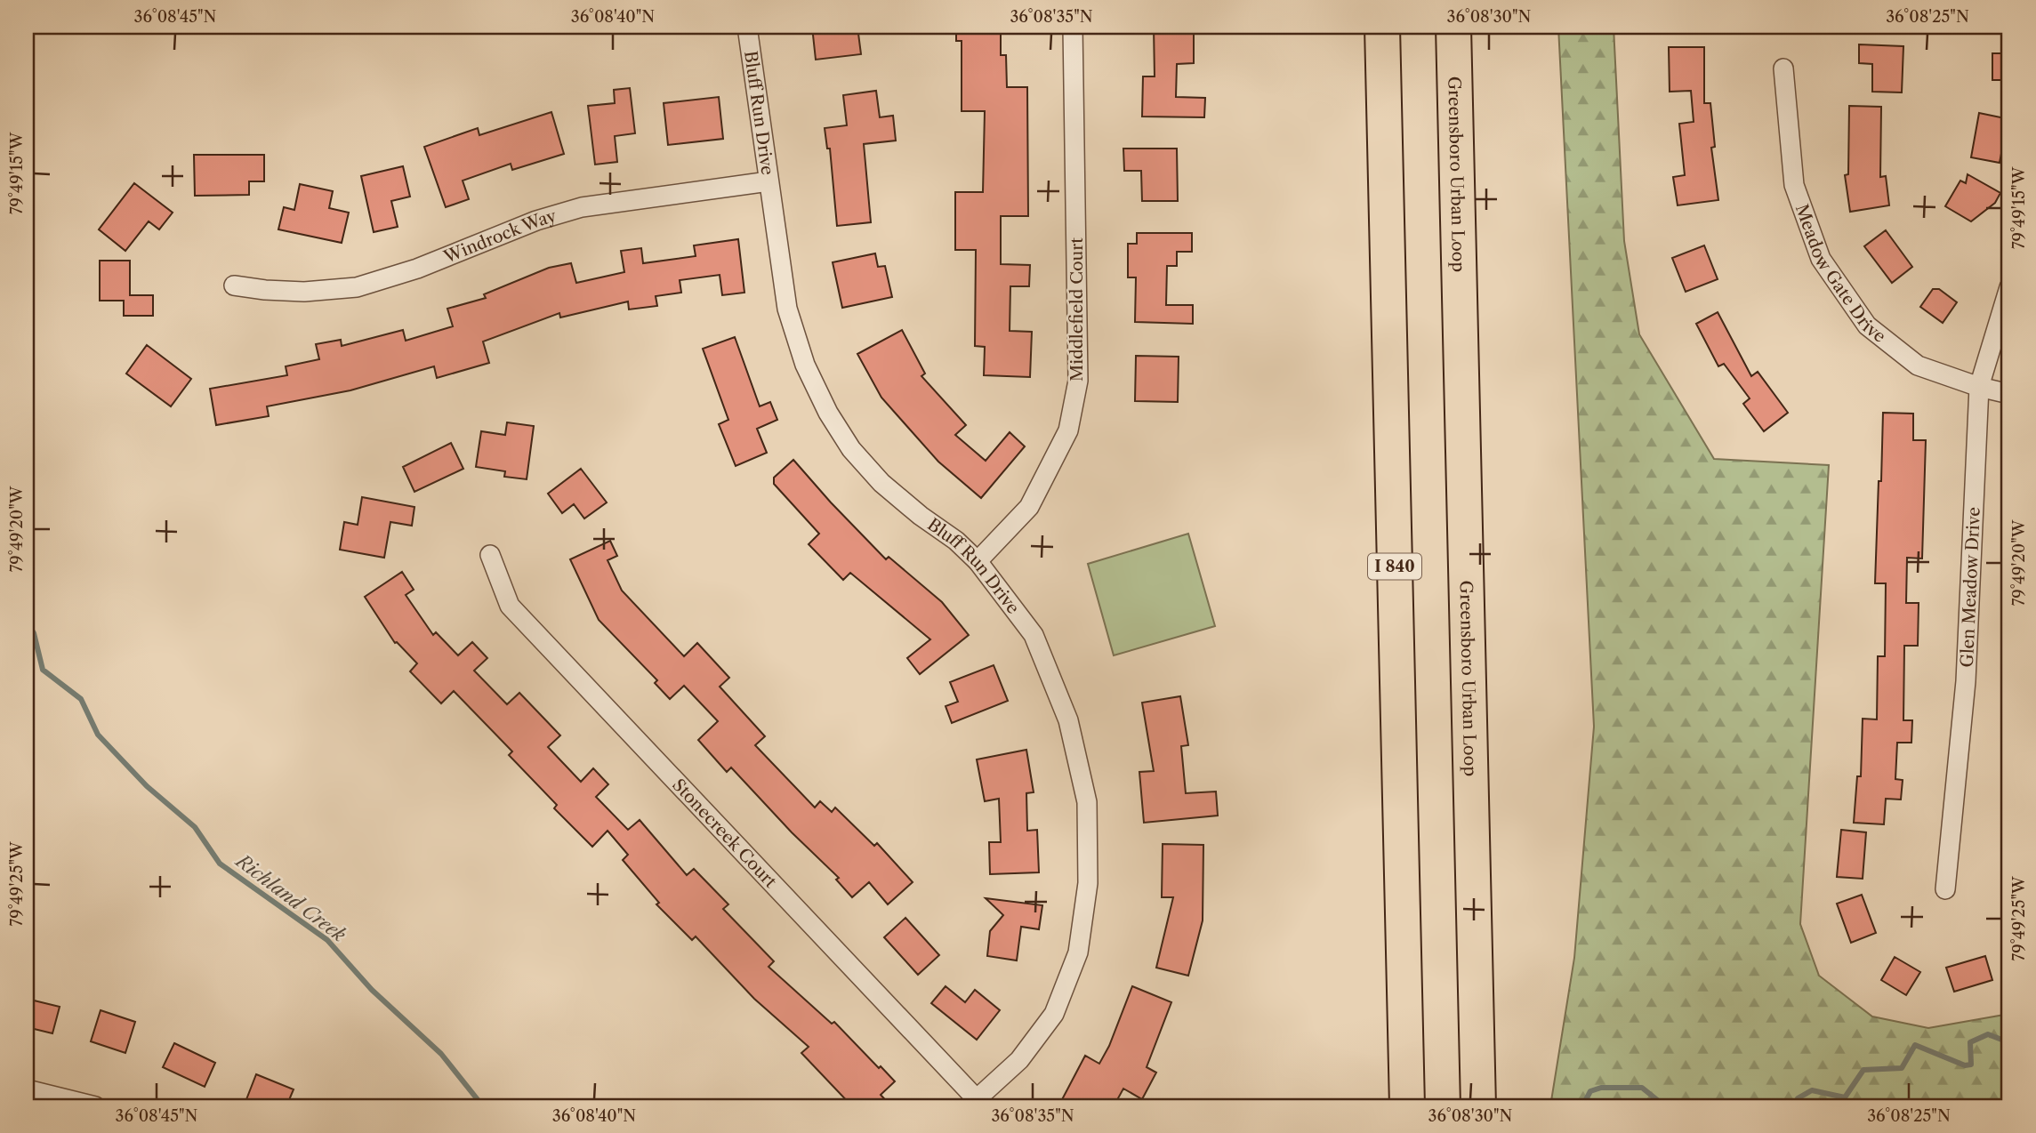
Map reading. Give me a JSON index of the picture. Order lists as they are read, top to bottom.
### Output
{
  "streets": {
    "highway": ["Greensboro Urban Loop", "I 840"],
    "street": [
      "Bluff Run Drive",
      "Windrock Way",
      "Meadow Gate Drive",
      "Middlefield Court",
      "Glen Meadow Drive",
      "Stonecreek Court"
    ]
  },
  "crossings": [
    ["Bluff Run Drive", "Windrock Way"],
    ["Bluff Run Drive", "Middlefield Court"],
    ["Bluff Run Drive", "Stonecreek Court"],
    ["Meadow Gate Drive", "Glen Meadow Drive"]
  ],
  "water": ["Richland Creek"],
  "coordinates": [
    "36°08'45\"N",
    "36°08'40\"N",
    "36°08'35\"N",
    "36°08'30\"N",
    "36°08'25\"N",
    "79°49'15\"W",
    "79°49'20\"W",
    "79°49'25\"W"
  ]
}
